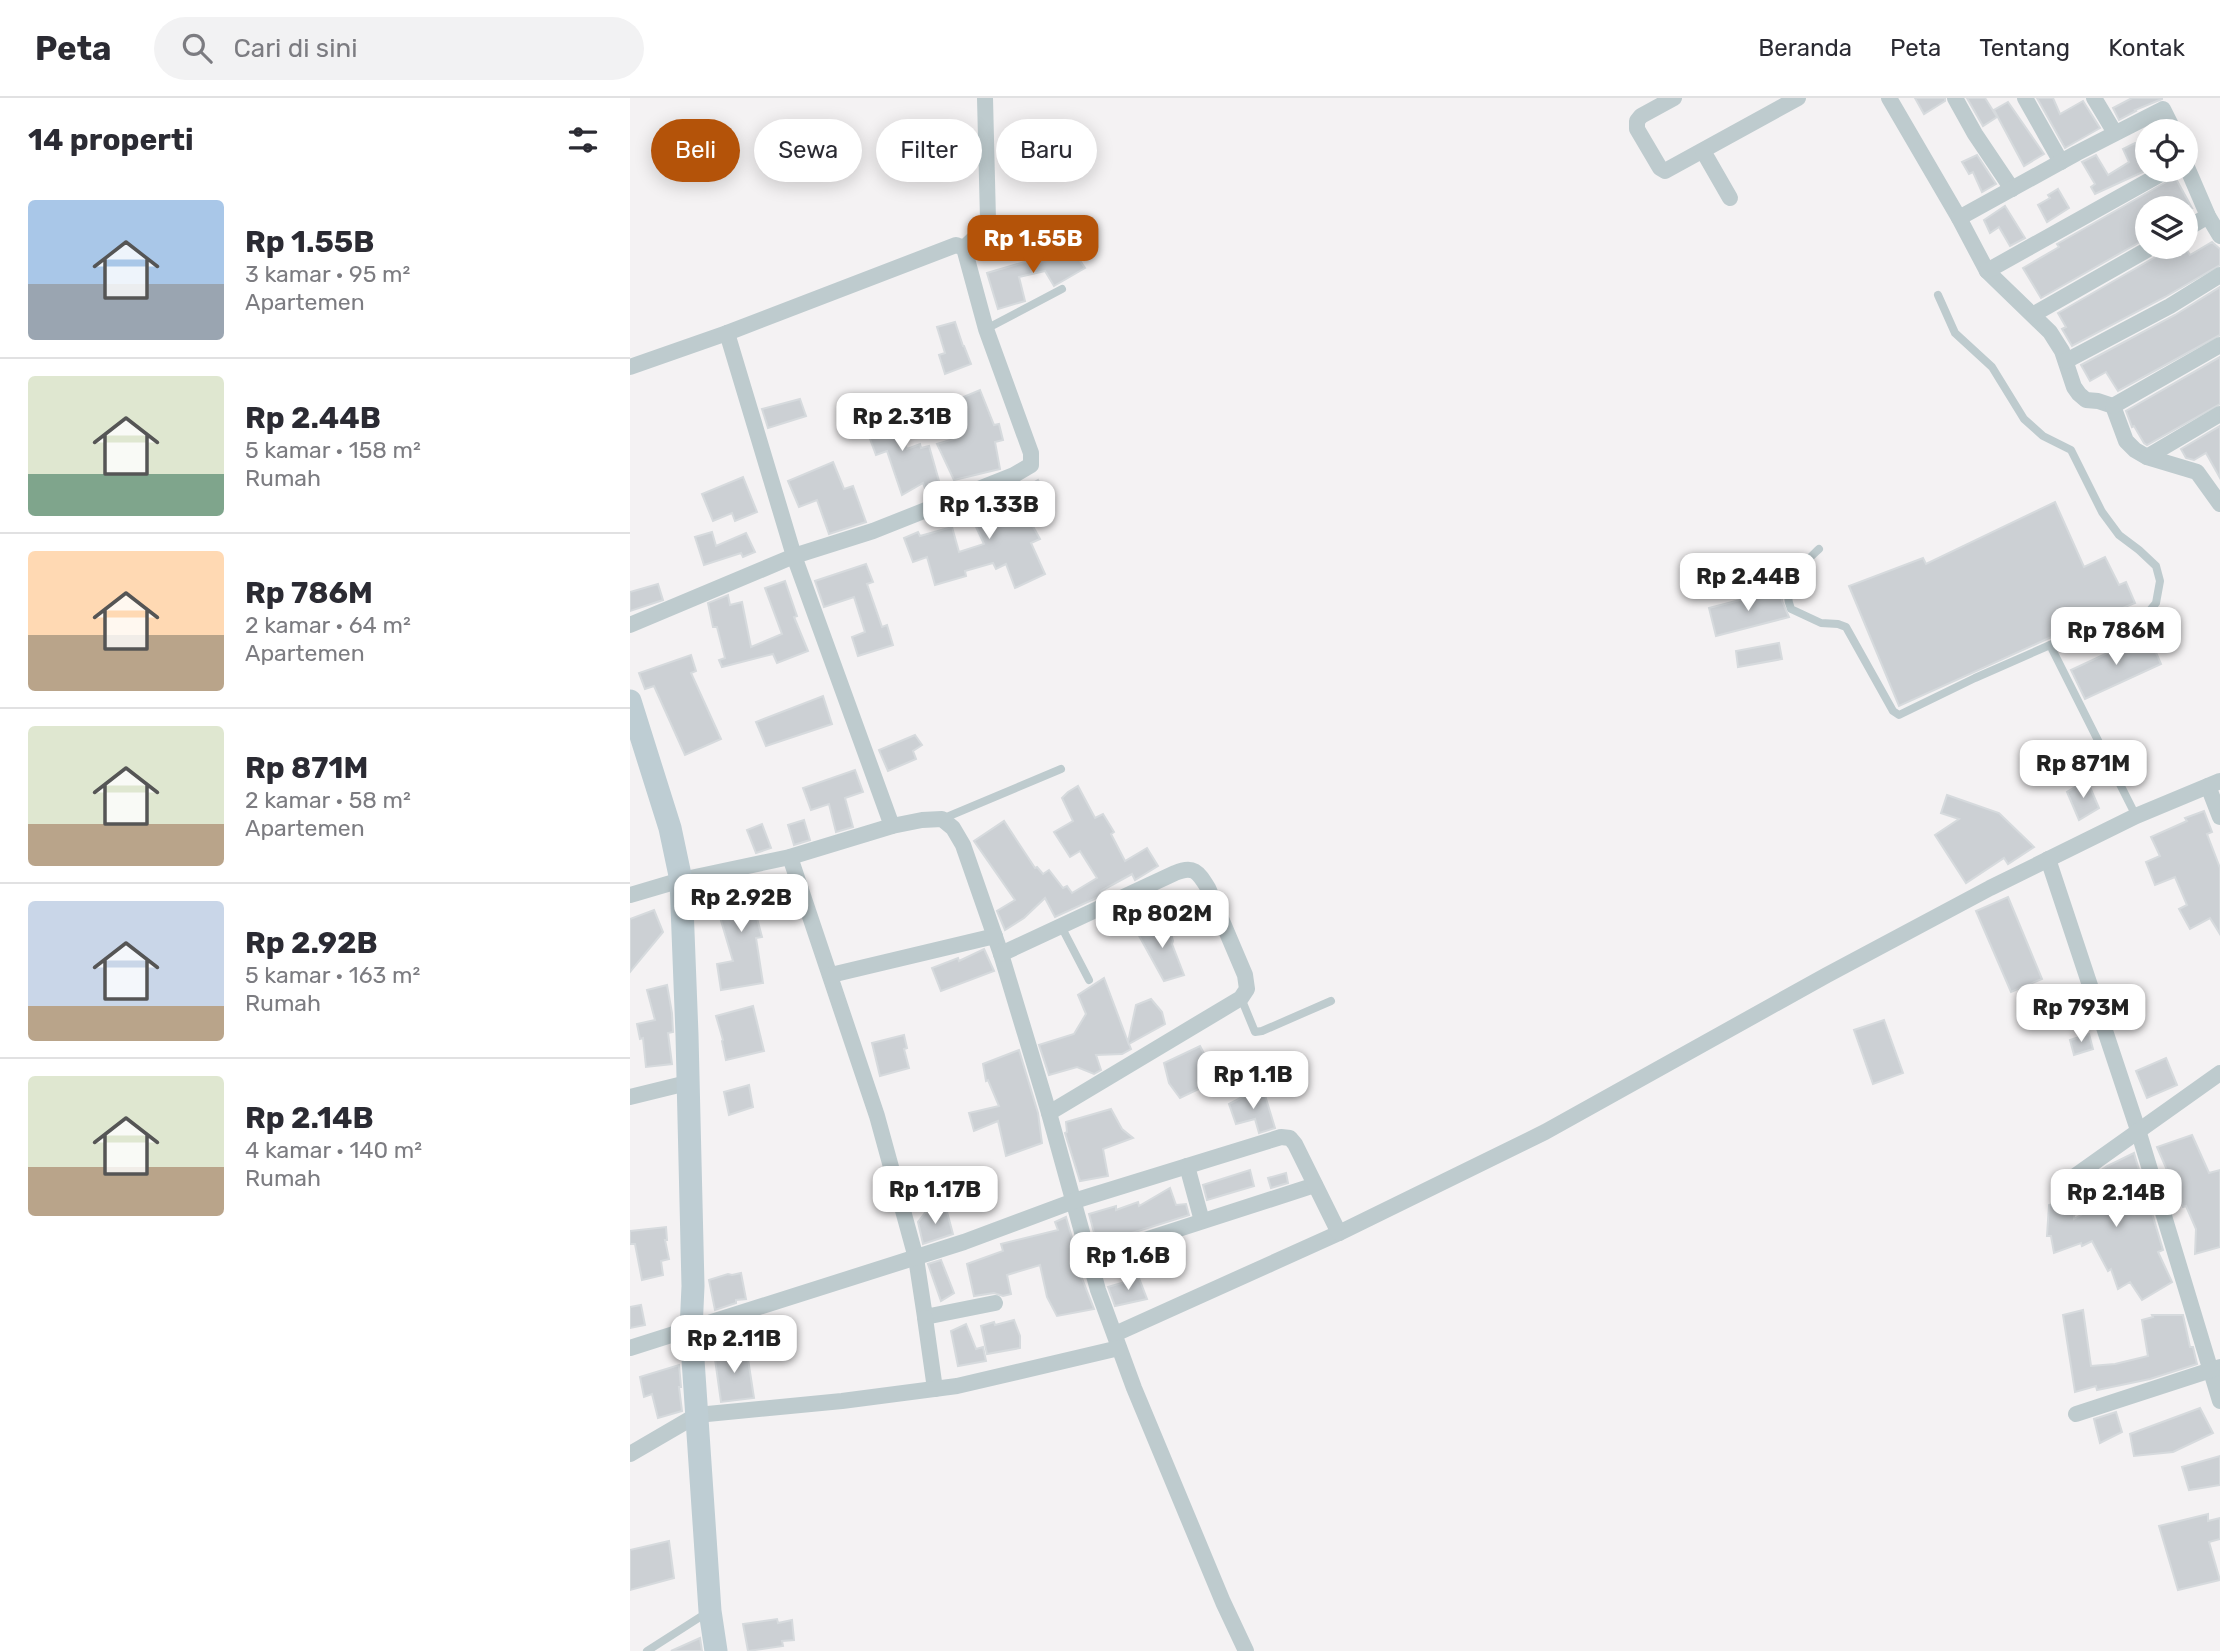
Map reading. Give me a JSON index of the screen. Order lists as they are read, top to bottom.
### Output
{
  "page": {
    "header": "Peta",
    "search": "Cari di sini",
    "nav": [
      "Beranda",
      "Peta",
      "Tentang",
      "Kontak"
    ],
    "heading": "14 properti",
    "chip": [
      "Beli",
      "Sewa",
      "Filter",
      "Baru"
    ],
    "list": [
      {
        "name": "Rp 1.55B",
        "note": "3 kamar · 95 m² · Apartemen"
      },
      {
        "name": "Rp 2.44B",
        "note": "5 kamar · 158 m² · Rumah"
      },
      {
        "name": "Rp 786M",
        "note": "2 kamar · 64 m² · Apartemen"
      },
      {
        "name": "Rp 871M",
        "note": "2 kamar · 58 m² · Apartemen"
      },
      {
        "name": "Rp 2.92B",
        "note": "5 kamar · 163 m² · Rumah"
      },
      {
        "name": "Rp 2.14B",
        "note": "4 kamar · 140 m² · Rumah"
      }
    ],
    "price": [
      "Rp 1.55B",
      "Rp 2.31B",
      "Rp 1.33B",
      "Rp 2.44B",
      "Rp 786M",
      "Rp 871M",
      "Rp 2.92B",
      "Rp 802M",
      "Rp 793M",
      "Rp 1.1B",
      "Rp 1.17B",
      "Rp 2.14B",
      "Rp 1.6B",
      "Rp 2.11B"
    ]
  }
}
